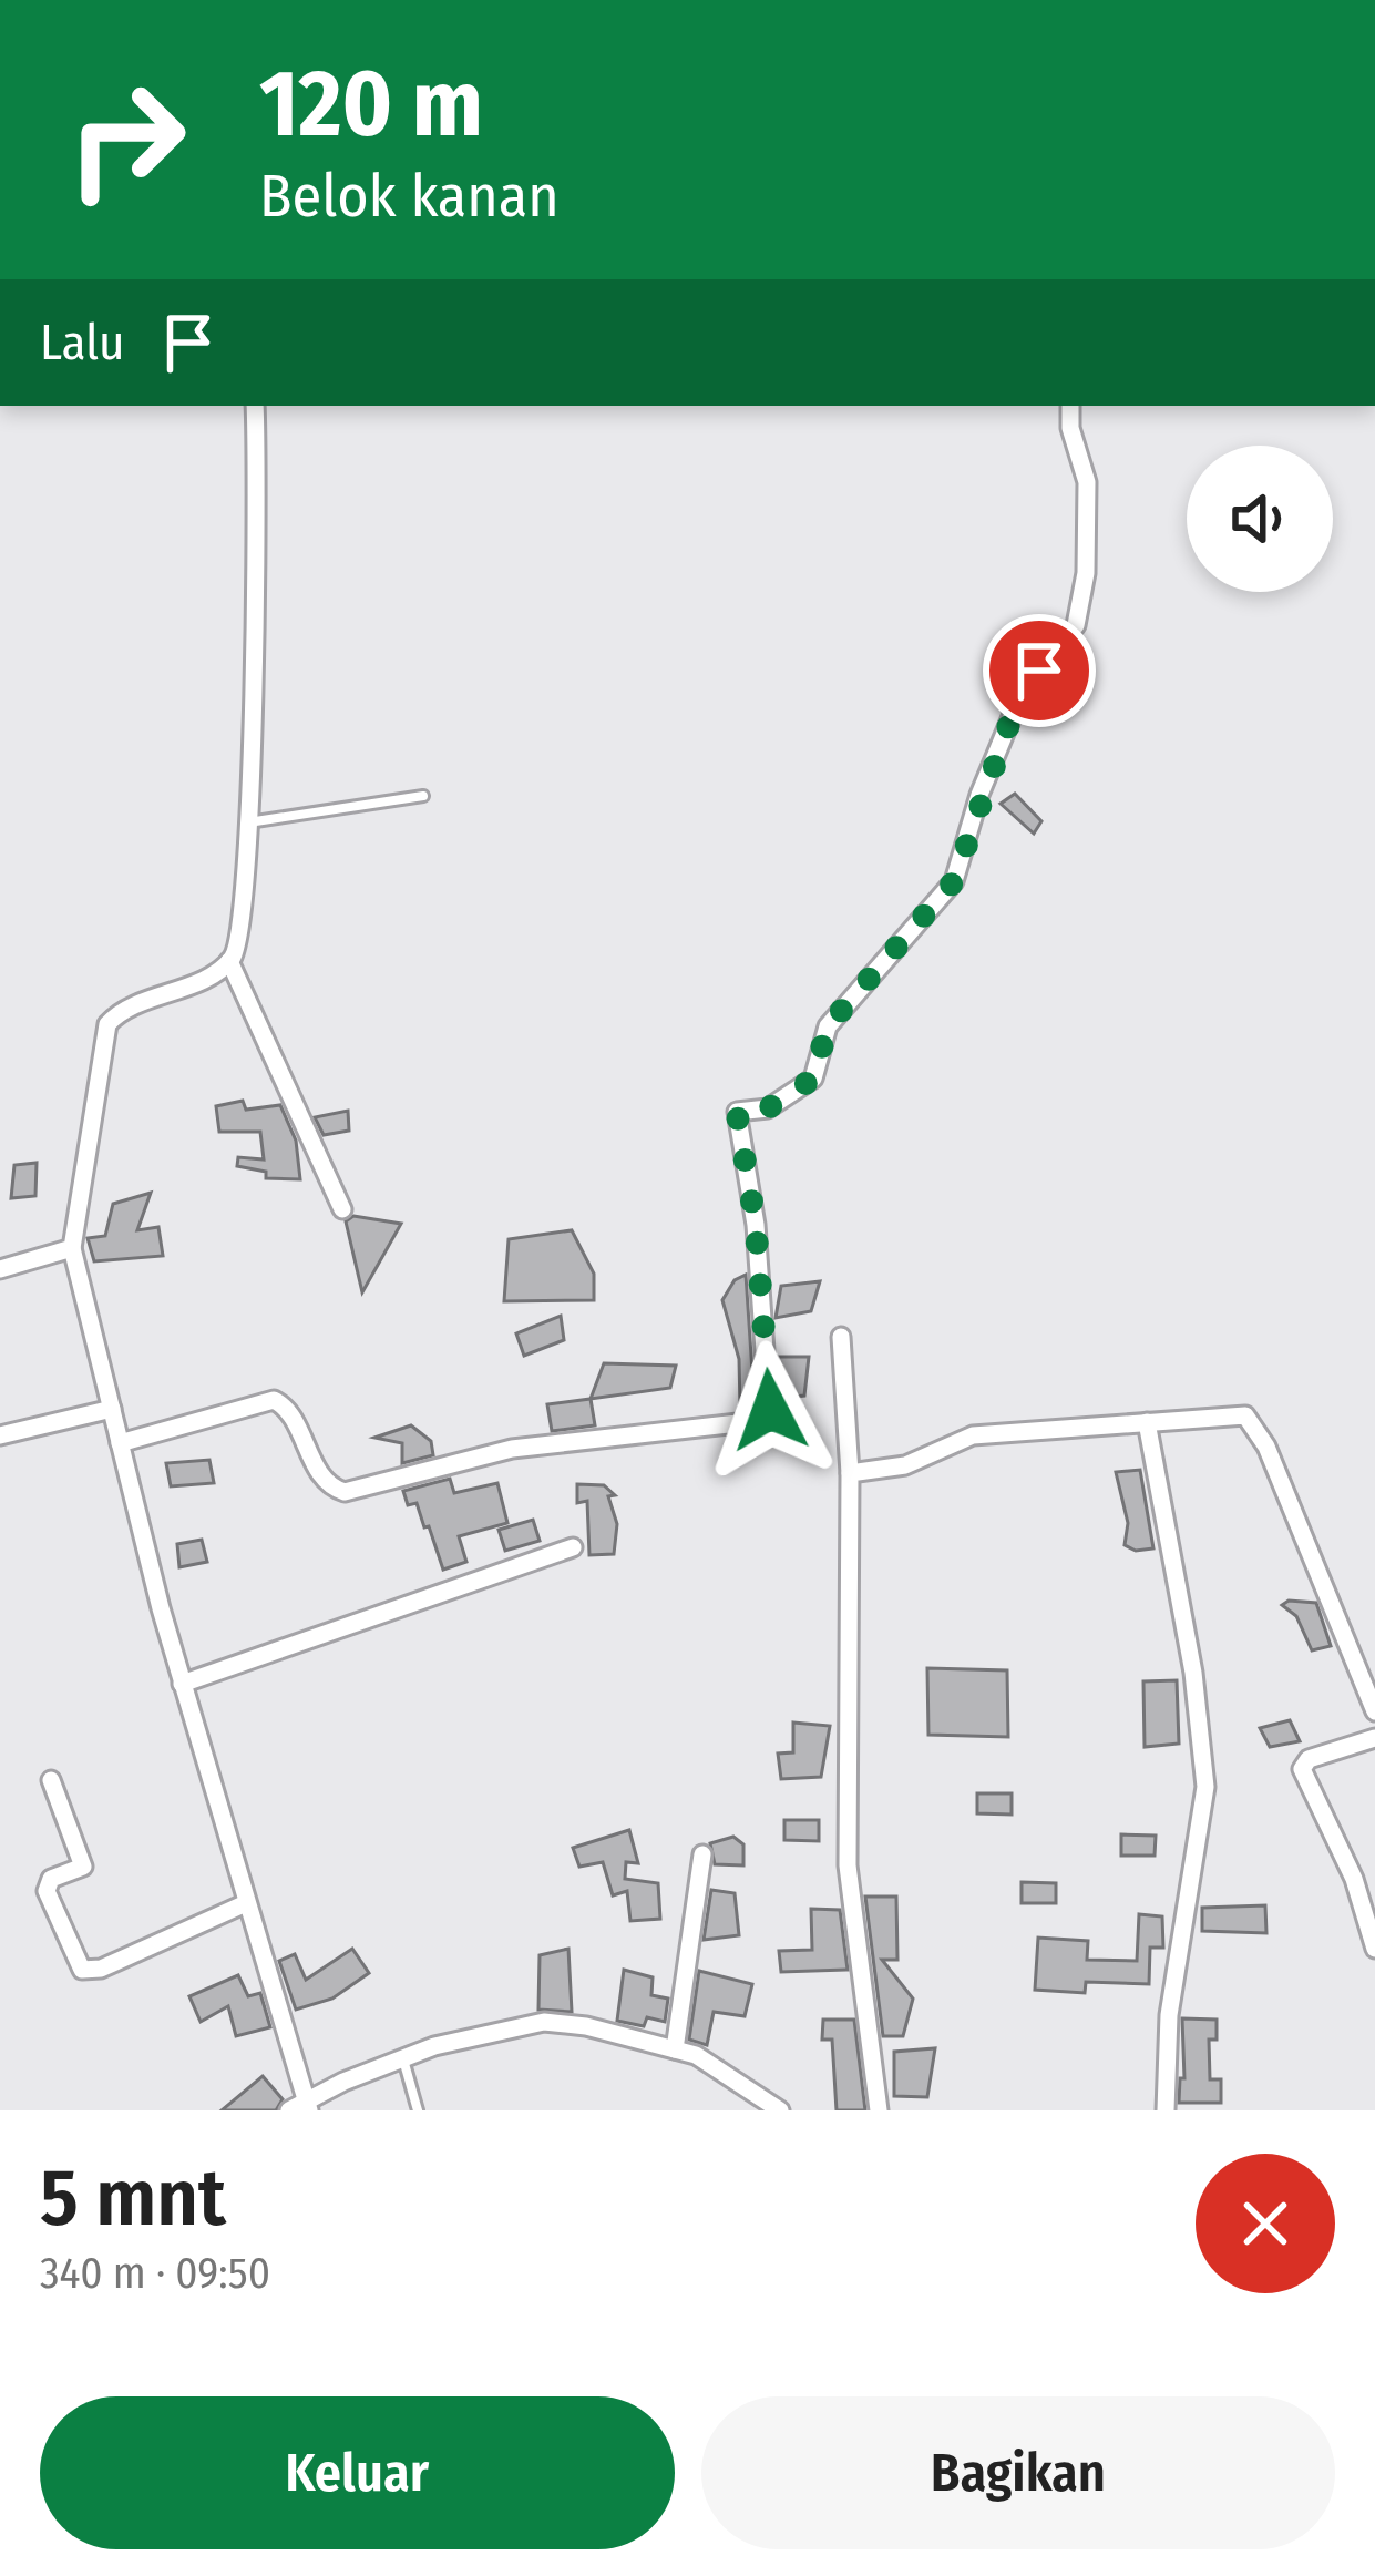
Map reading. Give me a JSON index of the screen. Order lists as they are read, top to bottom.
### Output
{
  "page": {
    "turn": ["120 m", "Belok kanan"],
    "then": "Lalu",
    "heading": ["5 mnt", "340 m · 09:50"],
    "buttons": ["Keluar", "Bagikan"]
  }
}
